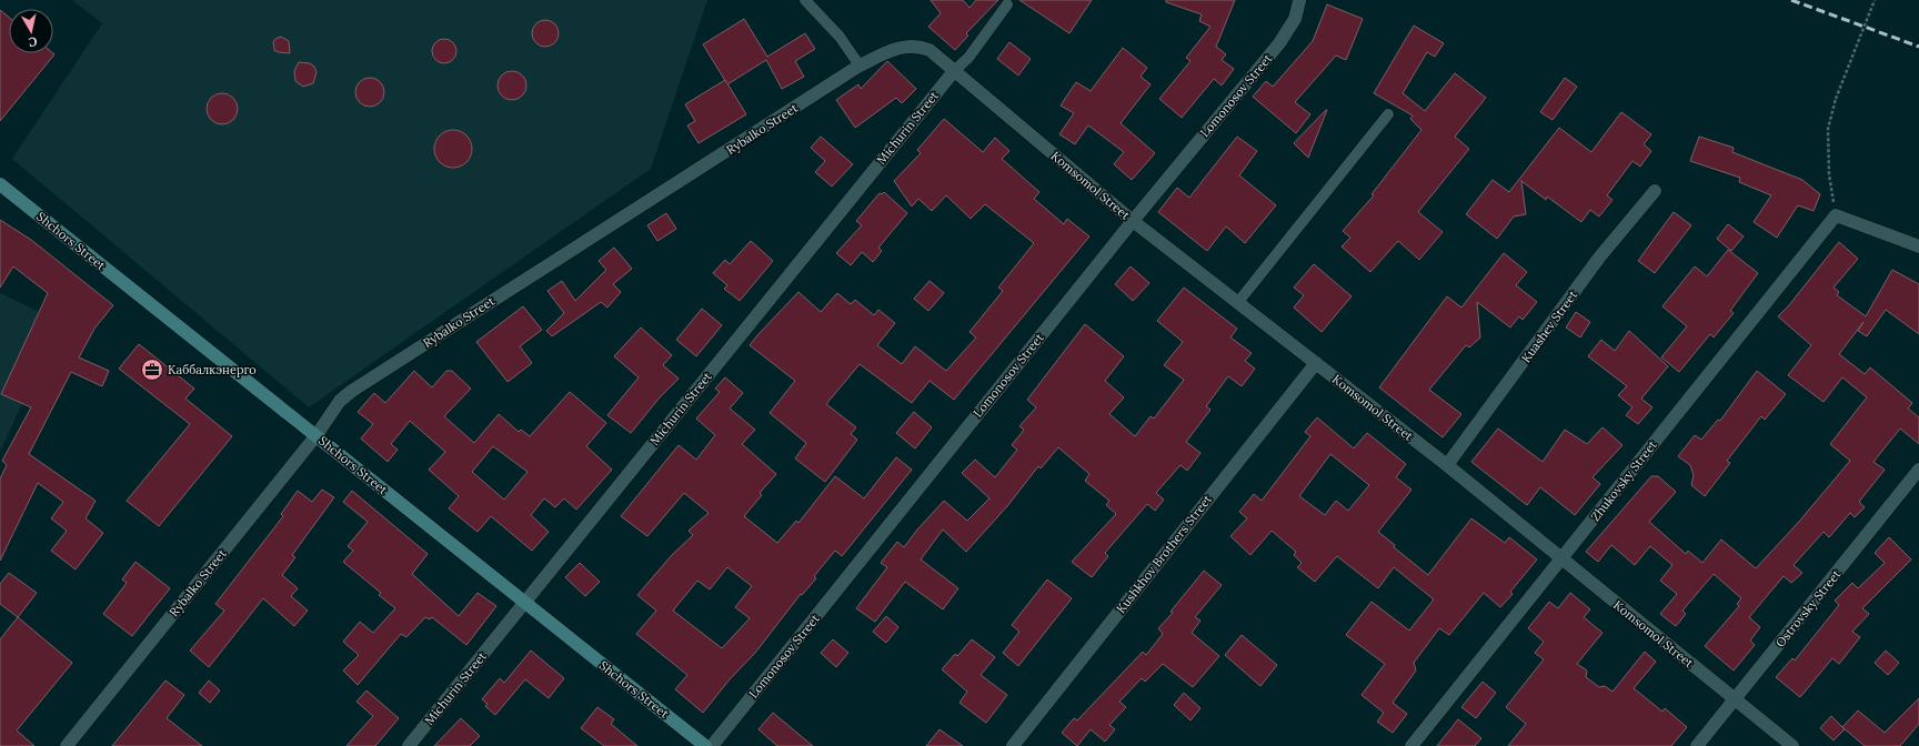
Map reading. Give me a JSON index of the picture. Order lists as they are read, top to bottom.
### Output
{
  "streets": {
    "street": [
      "Lomonosov Street",
      "Michurin Street",
      "Rybalko Street",
      "Komsomol Street",
      "Shchors Street",
      "Kuashev Street",
      "Zhukovsky Street",
      "Kushkhov Brothers Street",
      "Ostrovsky Street"
    ]
  },
  "crossings": [
    ["Lomonosov Street", "Komsomol Street"],
    ["Michurin Street", "Rybalko Street"],
    ["Michurin Street", "Komsomol Street"],
    ["Michurin Street", "Shchors Street"],
    ["Rybalko Street", "Komsomol Street"],
    ["Rybalko Street", "Shchors Street"],
    ["Komsomol Street", "Kuashev Street"],
    ["Komsomol Street", "Zhukovsky Street"],
    ["Komsomol Street", "Kushkhov Brothers Street"],
    ["Komsomol Street", "Ostrovsky Street"]
  ],
  "places": {
    "office": ["Каббалкэнерго"]
  },
  "north": "bottom"
}
